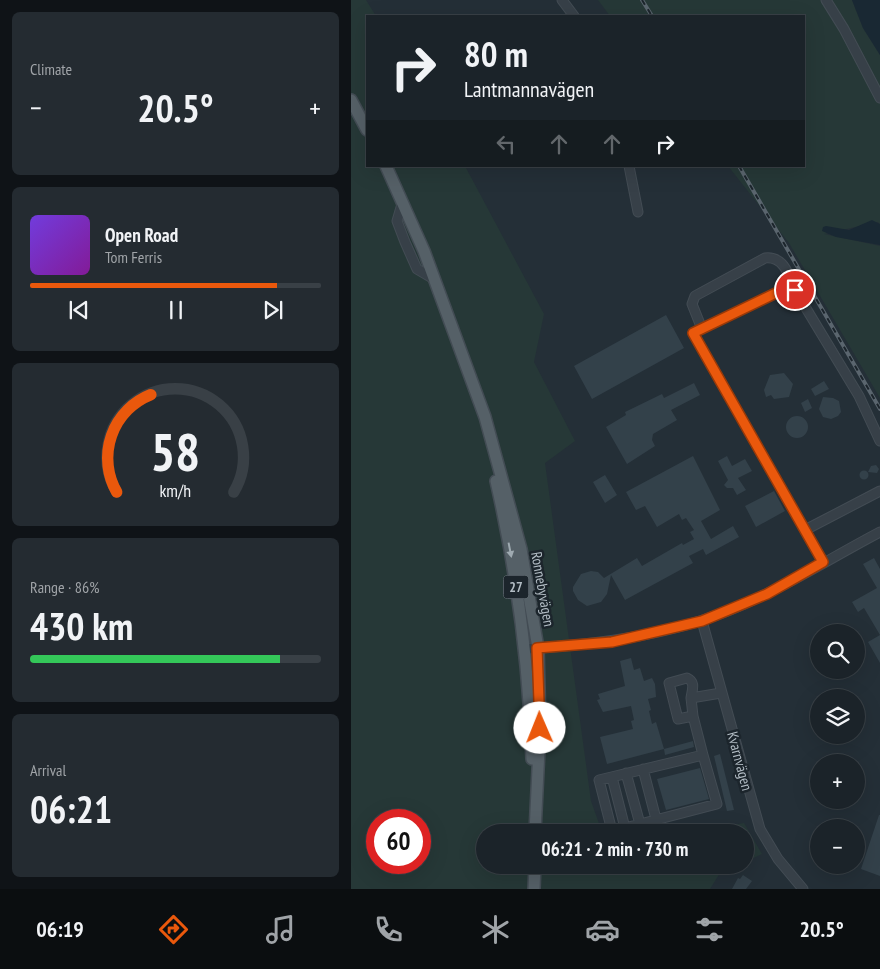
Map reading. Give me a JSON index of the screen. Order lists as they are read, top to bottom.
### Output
{
  "streets": {
    "main road": ["27", "Ronnebyvägen"],
    "street": ["Kvarnvägen"]
  },
  "page": {
    "tile": [
      "Climate",
      ["Range · 86%", "430 km"],
      ["Arrival", "06:21"]
    ],
    "turn": ["80 m", "Lantmannavägen"],
    "heat": ["−", "20.5°", "+"],
    "song": ["Open Road", "Tom Ferris"],
    "map_buttons": ["+", "−"],
    "limit": "60",
    "trip": "06:21 · 2 min · 730 m",
    "tabs": ["06:19", "20.5°"],
    "gauge": ["58", "km/h"]
  }
}
